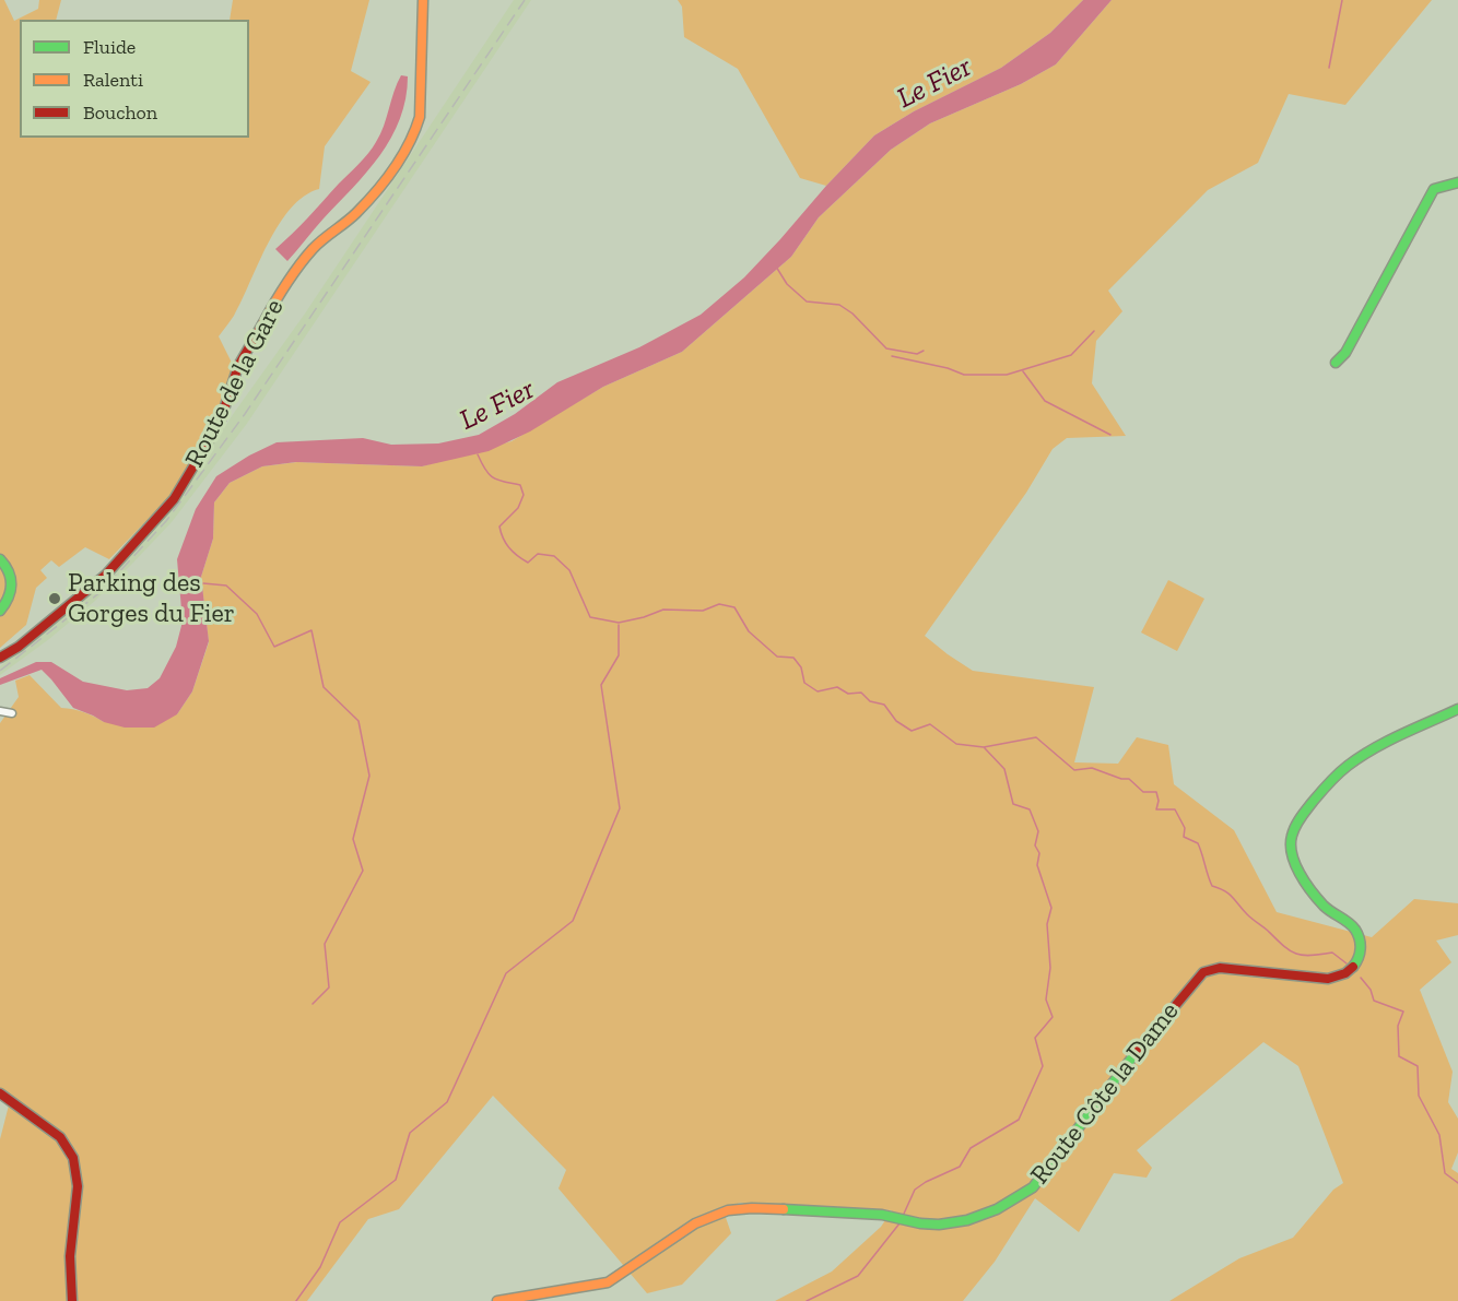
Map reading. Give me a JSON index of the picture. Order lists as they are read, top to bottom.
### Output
{
  "streets": {
    "street": ["Route de la Gare", "Route Côte la Dame"]
  },
  "water": ["Le Fier"],
  "places": ["Parking des Gorges du Fier"],
  "legend": ["Fluide", "Ralenti", "Bouchon"]
}
